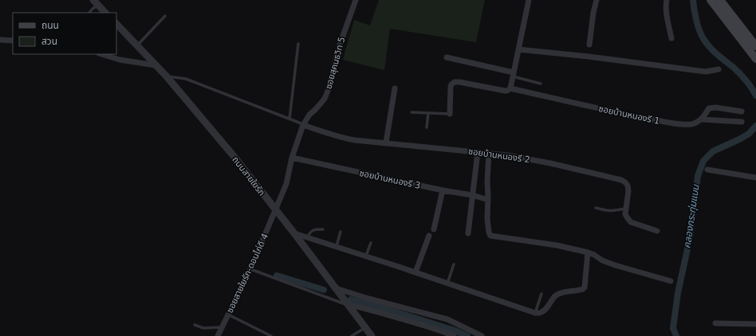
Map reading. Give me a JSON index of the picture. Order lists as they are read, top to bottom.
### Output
{
  "streets": {
    "street": [
      "ซอยสุคนธวิท 5",
      "ซอยบ้านหนองรี 1",
      "ซอยบ้านหนองรี 2",
      "ถนนสายใยรัก",
      "ซอยบ้านหนองรี 3",
      "ซอยสายใยรัก-ดอนไก่ดี 4"
    ]
  },
  "crossings": [
    ["ซอยสุคนธวิท 5", "ซอยบ้านหนองรี 2"],
    ["ซอยสุคนธวิท 5", "ถนนสายใยรัก"],
    ["ซอยสุคนธวิท 5", "ซอยบ้านหนองรี 3"],
    ["ซอยสุคนธวิท 5", "ซอยสายใยรัก-ดอนไก่ดี 4"],
    ["ถนนสายใยรัก", "ซอยสายใยรัก-ดอนไก่ดี 4"]
  ],
  "water": ["คลองกระทุ่มแบน"],
  "legend": ["ถนน", "สวน"]
}
